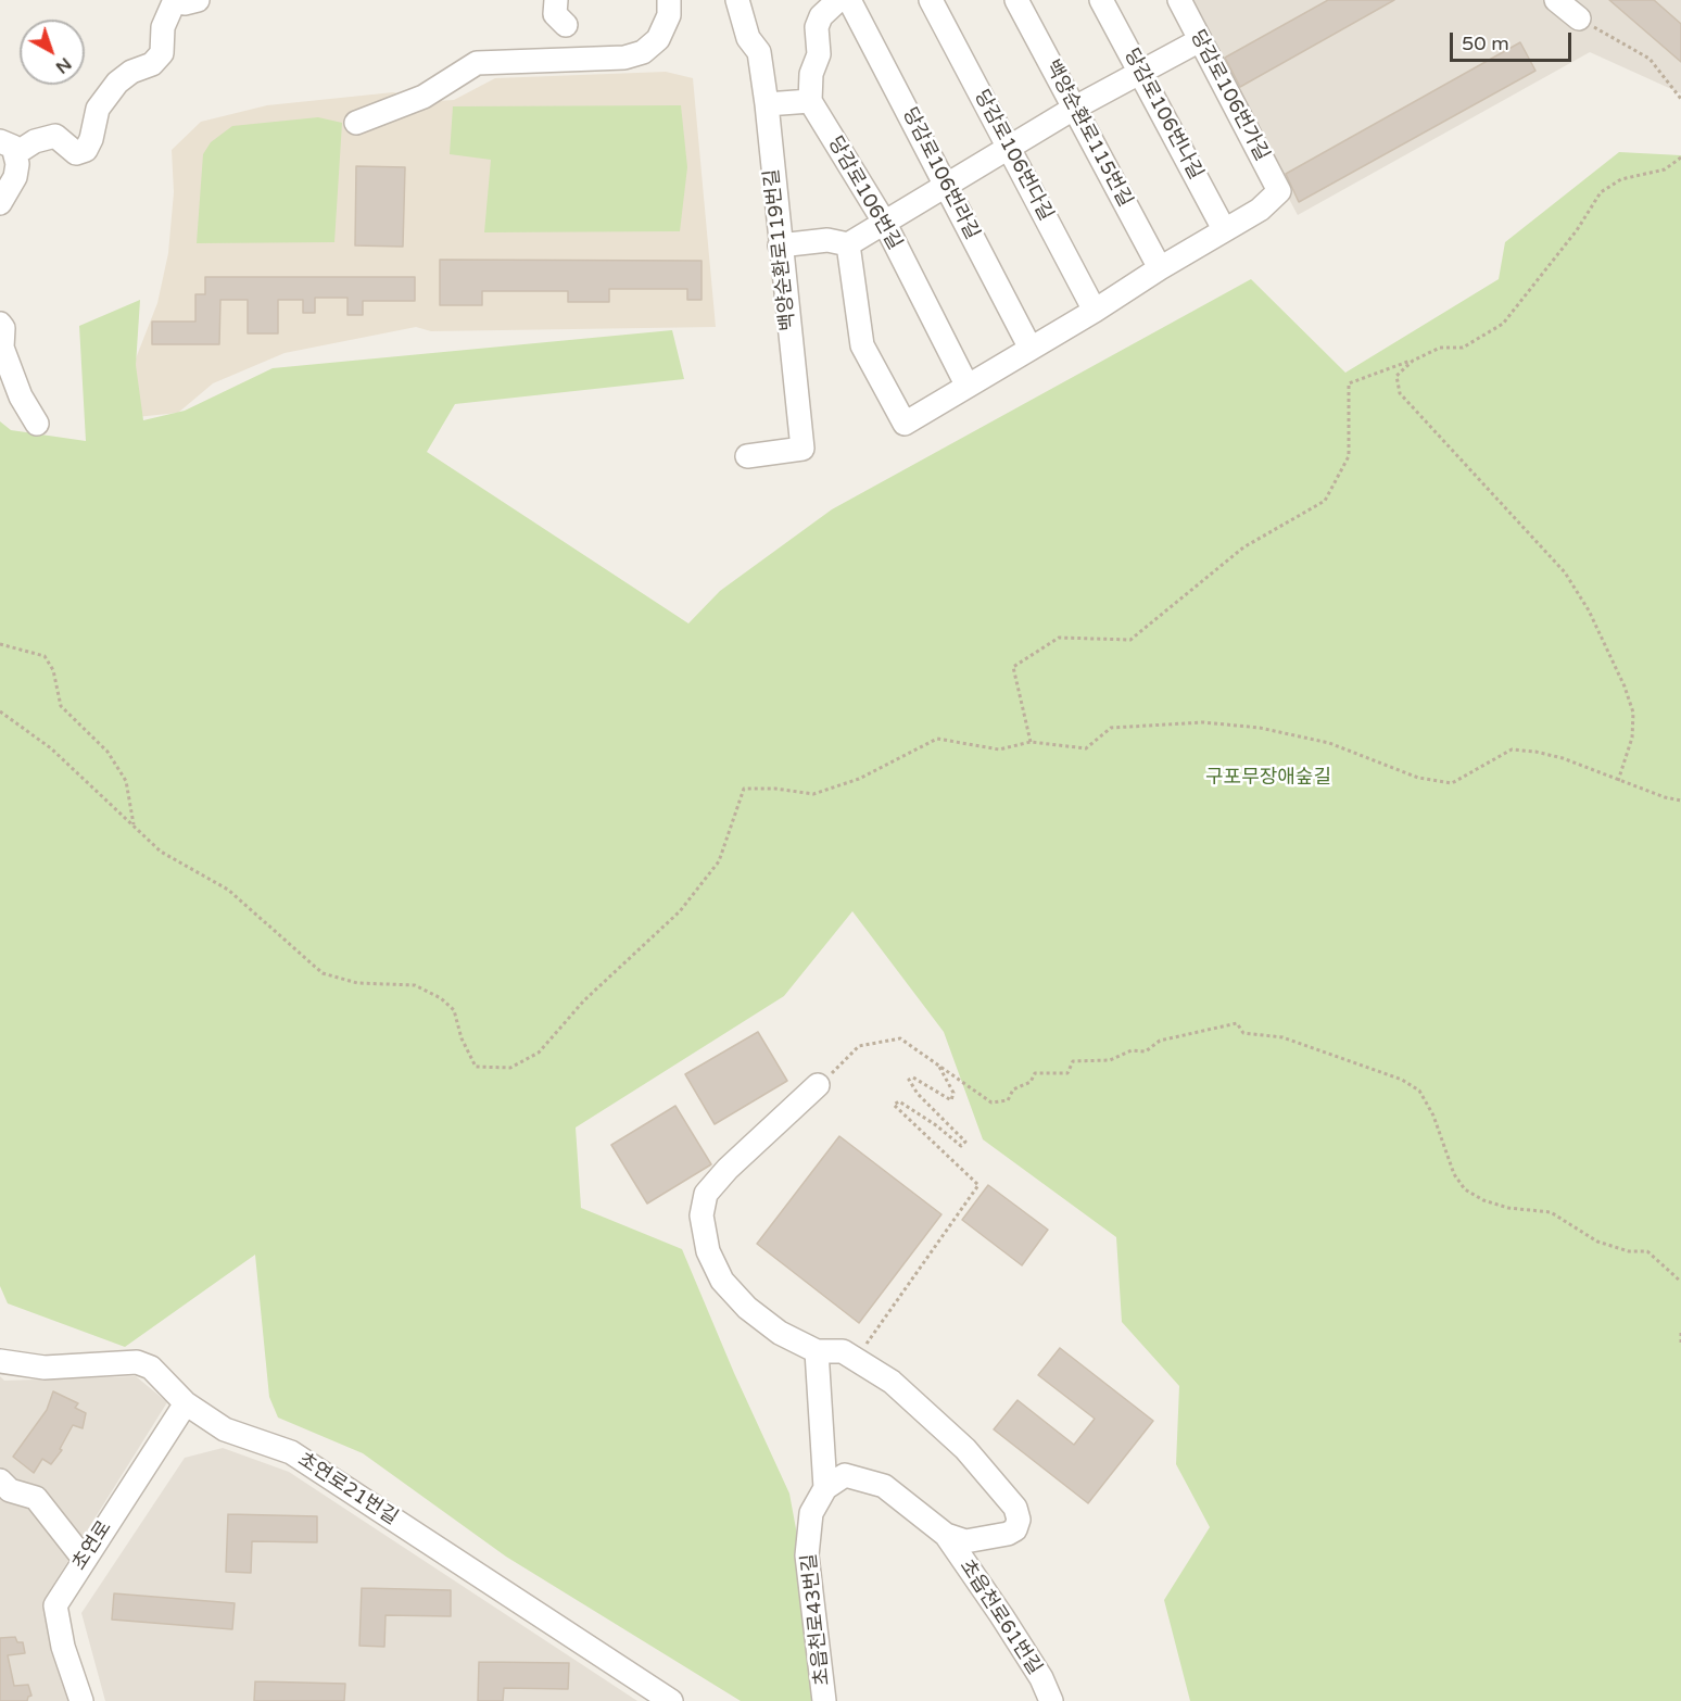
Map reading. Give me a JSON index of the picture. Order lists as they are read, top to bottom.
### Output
{
  "streets": {
    "street": [
      "당감로106번가길",
      "당감로106번나길",
      "백양순환로115번길",
      "당감로106번다길",
      "당감로106번라길",
      "당감로106번길",
      "백양순환로119번길",
      "초연로21번길",
      "초연로",
      "초읍천로61번길",
      "초읍천로43번길"
    ]
  },
  "crossings": [
    ["당감로106번가길", "당감로106번나길"],
    ["초연로21번길", "초연로"]
  ],
  "parks": ["구포무장애숲길"],
  "scale_bar": "50 m",
  "north": "bottom right"
}
